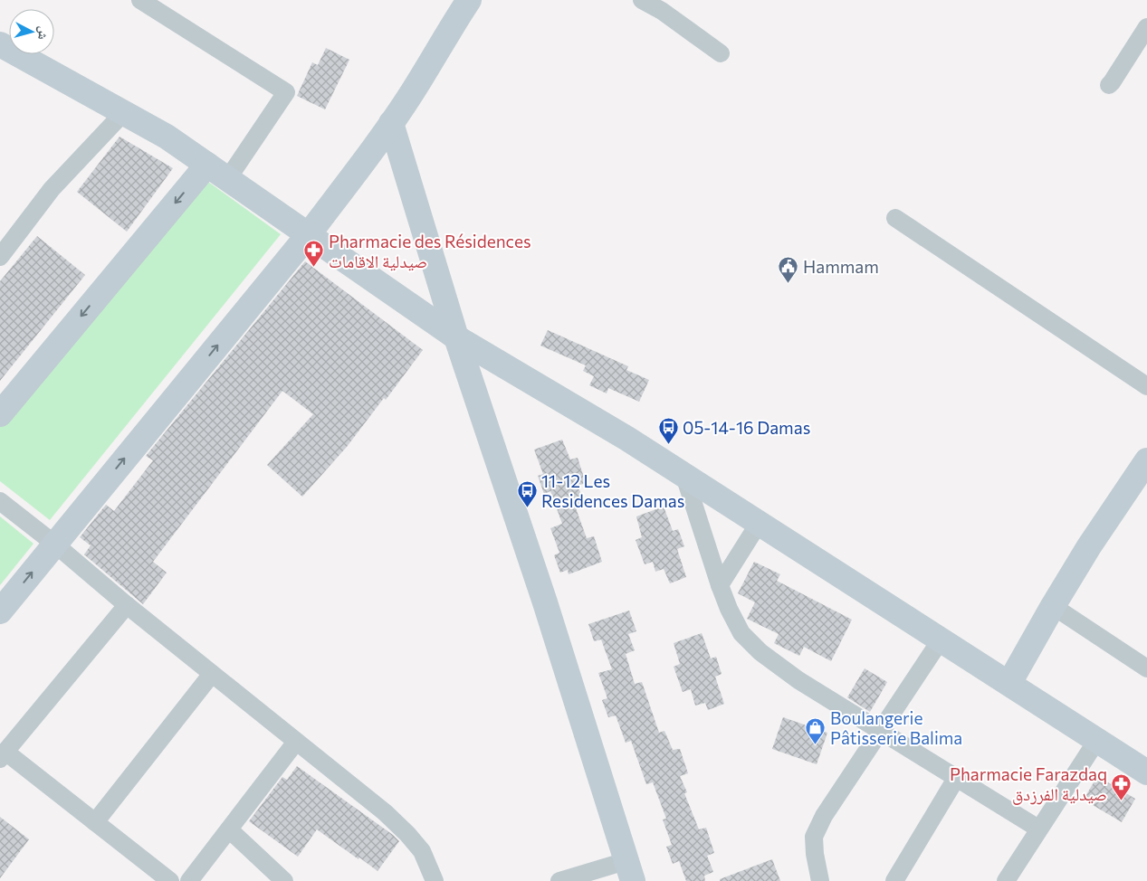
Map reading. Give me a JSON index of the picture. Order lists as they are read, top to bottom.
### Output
{
  "places": {
    "pharmacy": ["Pharmacie des Résidences صيدلية الاقامات", "Pharmacie Farazdaq صيدلية الفرزدق"],
    "public building": ["Hammam"],
    "bus stop": ["05-14-16 Damas", "11-12 Les Residences Damas"],
    "shop": ["Boulangerie Pâtisserie Balima"]
  },
  "north": "right"
}
